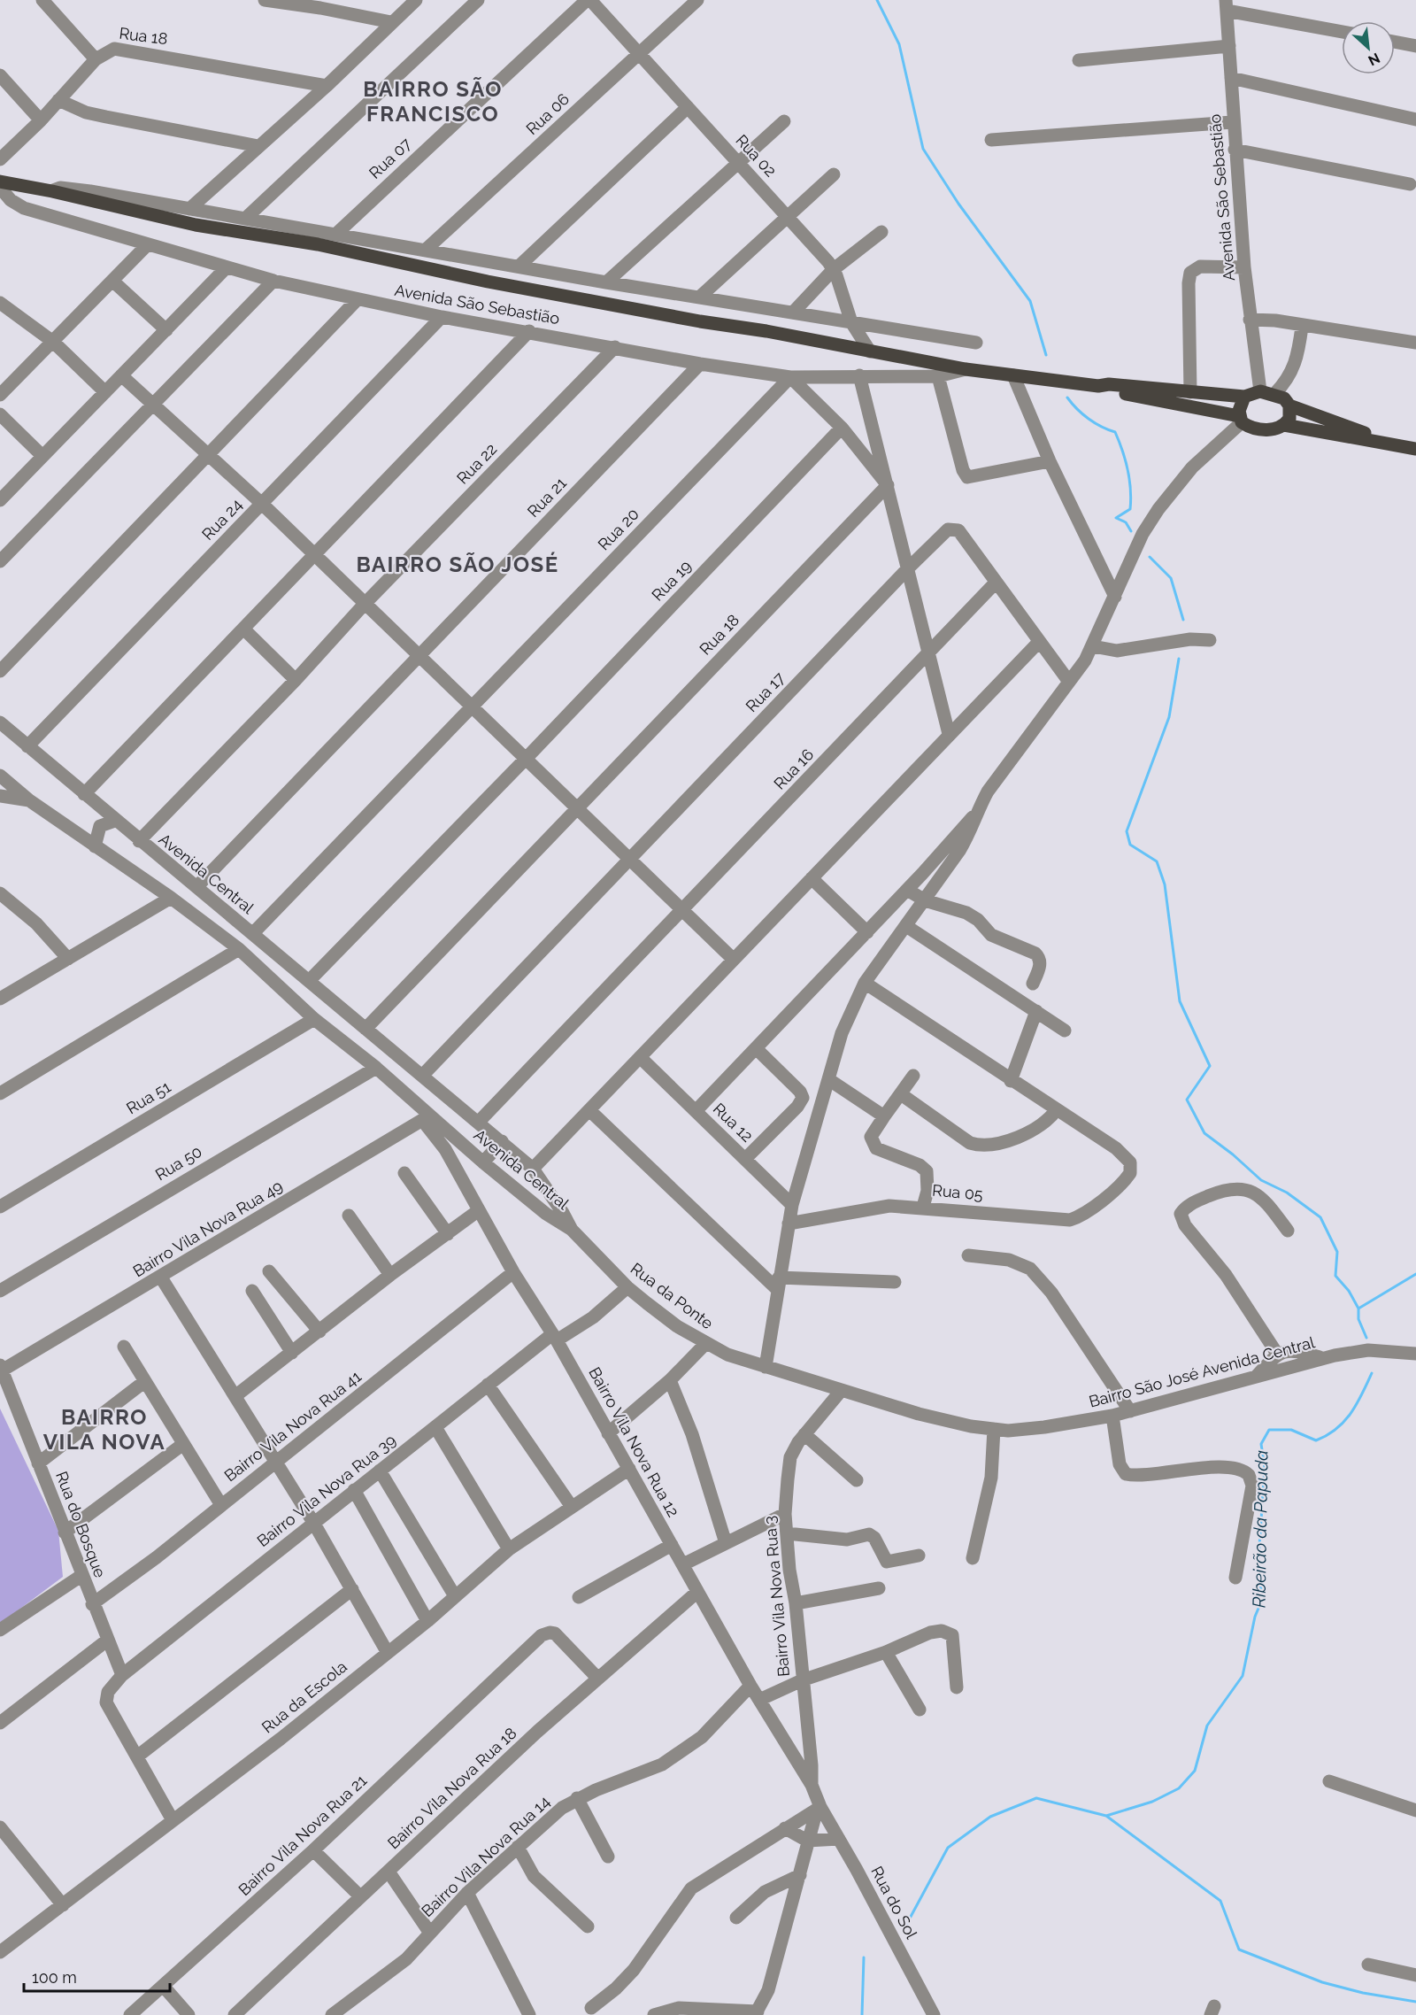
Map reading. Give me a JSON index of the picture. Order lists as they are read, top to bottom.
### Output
{
  "streets": {
    "main road": ["Avenida São Sebastião"],
    "street": [
      "Rua 18",
      "Rua 06",
      "Rua 02",
      "Rua 07",
      "Rua 22",
      "Rua 21",
      "Rua 24",
      "Rua 20",
      "Rua 19",
      "Rua 17",
      "Rua 16",
      "Avenida Central",
      "Rua 51",
      "Rua 12",
      "Rua 50",
      "Rua 05",
      "Bairro Vila Nova Rua 49",
      "Rua da Ponte",
      "Bairro São José Avenida Central",
      "Bairro Vila Nova Rua 41",
      "Bairro Vila Nova Rua 12",
      "Bairro Vila Nova Rua 39",
      "Rua do Bosque",
      "Bairro Vila Nova Rua 3",
      "Rua da Escola",
      "Bairro Vila Nova Rua 18",
      "Bairro Vila Nova Rua 21",
      "Bairro Vila Nova Rua 14",
      "Rua do Sol"
    ]
  },
  "crossings": [
    ["Rua 18", "Avenida Central"],
    ["Rua 06", "Rua 02"],
    ["Rua 02", "Rua 07"],
    ["Rua 02", "Avenida São Sebastião"],
    ["Avenida São Sebastião", "Rua 22"],
    ["Avenida São Sebastião", "Rua 21"],
    ["Avenida São Sebastião", "Rua 24"],
    ["Avenida São Sebastião", "Rua 20"],
    ["Rua 22", "Avenida Central"],
    ["Rua 21", "Avenida Central"],
    ["Rua 24", "Avenida Central"],
    ["Rua 20", "Avenida Central"],
    ["Rua 19", "Avenida Central"],
    ["Rua 17", "Rua 16"],
    ["Rua 17", "Avenida Central"],
    ["Rua 16", "Avenida Central"],
    ["Avenida Central", "Rua 51"],
    ["Avenida Central", "Rua 50"],
    ["Avenida Central", "Bairro Vila Nova Rua 49"],
    ["Avenida Central", "Rua da Ponte"],
    ["Avenida Central", "Bairro Vila Nova Rua 12"],
    ["Bairro Vila Nova Rua 49", "Bairro Vila Nova Rua 12"],
    ["Bairro Vila Nova Rua 49", "Rua do Bosque"],
    ["Rua da Ponte", "Bairro São José Avenida Central"],
    ["Rua da Ponte", "Bairro Vila Nova Rua 39"],
    ["Bairro São José Avenida Central", "Bairro Vila Nova Rua 3"],
    ["Bairro Vila Nova Rua 41", "Bairro Vila Nova Rua 12"],
    ["Bairro Vila Nova Rua 41", "Rua do Bosque"],
    ["Bairro Vila Nova Rua 12", "Bairro Vila Nova Rua 39"],
    ["Bairro Vila Nova Rua 12", "Bairro Vila Nova Rua 3"],
    ["Bairro Vila Nova Rua 12", "Rua da Escola"],
    ["Bairro Vila Nova Rua 12", "Bairro Vila Nova Rua 18"],
    ["Bairro Vila Nova Rua 12", "Bairro Vila Nova Rua 14"],
    ["Bairro Vila Nova Rua 39", "Rua do Bosque"],
    ["Bairro Vila Nova Rua 18", "Bairro Vila Nova Rua 21"]
  ],
  "districts": ["BAIRRO SÃO FRANCISCO", "BAIRRO SÃO JOSÉ", "BAIRRO VILA NOVA"],
  "water": ["Ribeirão da Papuda"],
  "scale_bar": "100 m",
  "north": "bottom right"
}
